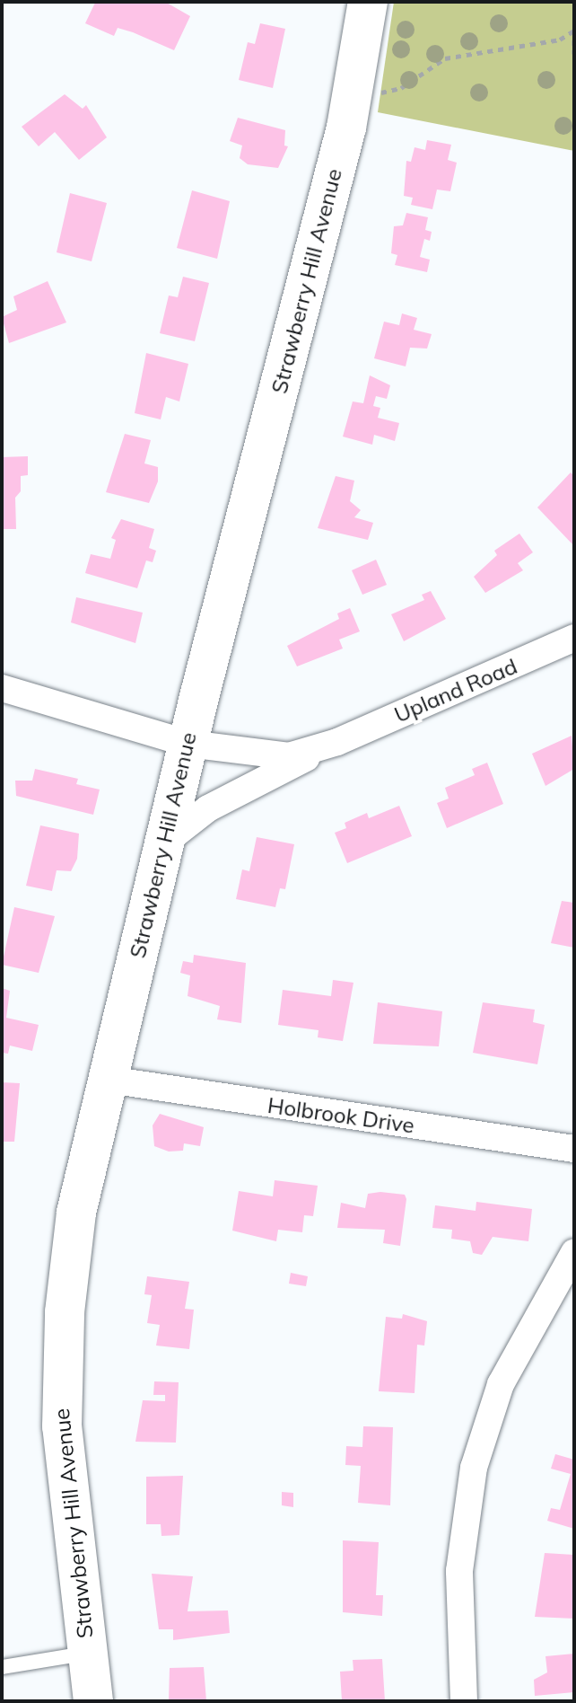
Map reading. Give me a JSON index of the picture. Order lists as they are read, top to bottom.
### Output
{
  "streets": {
    "main road": ["Strawberry Hill Avenue"],
    "street": ["Upland Road", "Holbrook Drive"]
  },
  "crossings": [
    ["Strawberry Hill Avenue", "Upland Road"],
    ["Strawberry Hill Avenue", "Holbrook Drive"]
  ]
}
